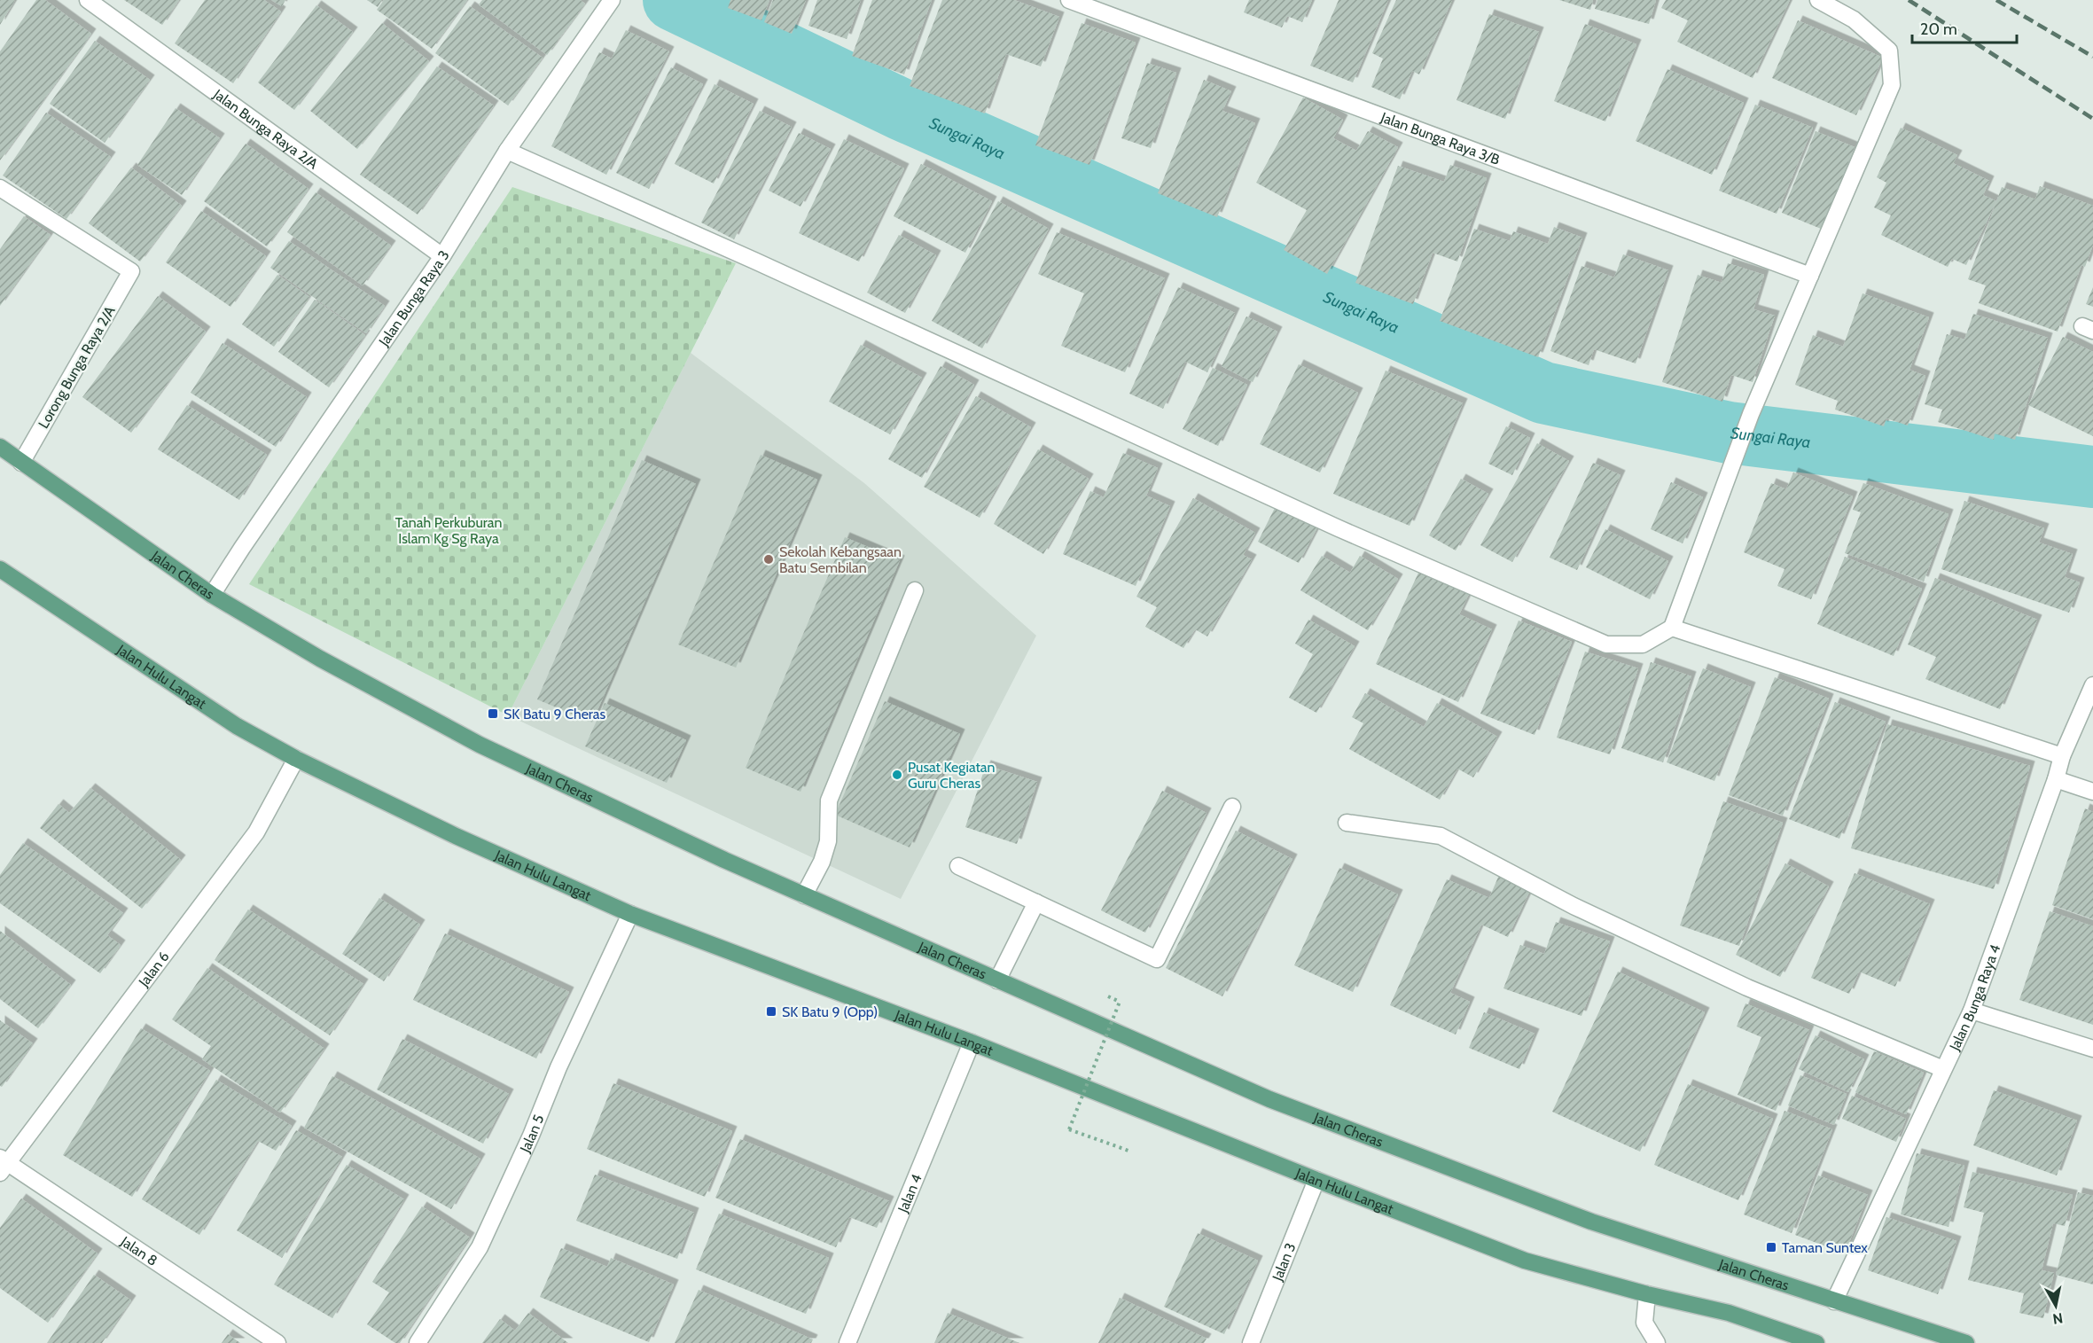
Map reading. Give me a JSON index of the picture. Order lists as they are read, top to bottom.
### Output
{
  "streets": {
    "main road": ["Jalan Cheras", "Jalan Hulu Langat"],
    "street": [
      "Jalan Bunga Raya 2/A",
      "Jalan Bunga Raya 3/B",
      "Jalan Bunga Raya 3",
      "Lorong Bunga Raya 2/A",
      "Jalan 6",
      "Jalan Bunga Raya 4",
      "Jalan 5",
      "Jalan 4",
      "Jalan 8",
      "Jalan 3"
    ]
  },
  "crossings": [
    ["Jalan Bunga Raya 2/A", "Jalan Bunga Raya 3"],
    ["Jalan Bunga Raya 3", "Jalan Cheras"],
    ["Lorong Bunga Raya 2/A", "Jalan Cheras"],
    ["Jalan Cheras", "Jalan Bunga Raya 4"],
    ["Jalan Hulu Langat", "Jalan 6"],
    ["Jalan Hulu Langat", "Jalan 5"],
    ["Jalan Hulu Langat", "Jalan 4"],
    ["Jalan Hulu Langat", "Jalan 3"],
    ["Jalan 6", "Jalan 8"]
  ],
  "water": ["Sungai Raya"],
  "parks": ["Tanah Perkuburan Islam Kg Sg Raya"],
  "places": {
    "other": ["Sekolah Kebangsaan Batu Sembilan", "Pusat Kegiatan Guru Cheras"],
    "transit": ["SK Batu 9 Cheras", "SK Batu 9 (Opp)", "Taman Suntex"]
  },
  "scale_bar": "20 m",
  "north": "bottom"
}
